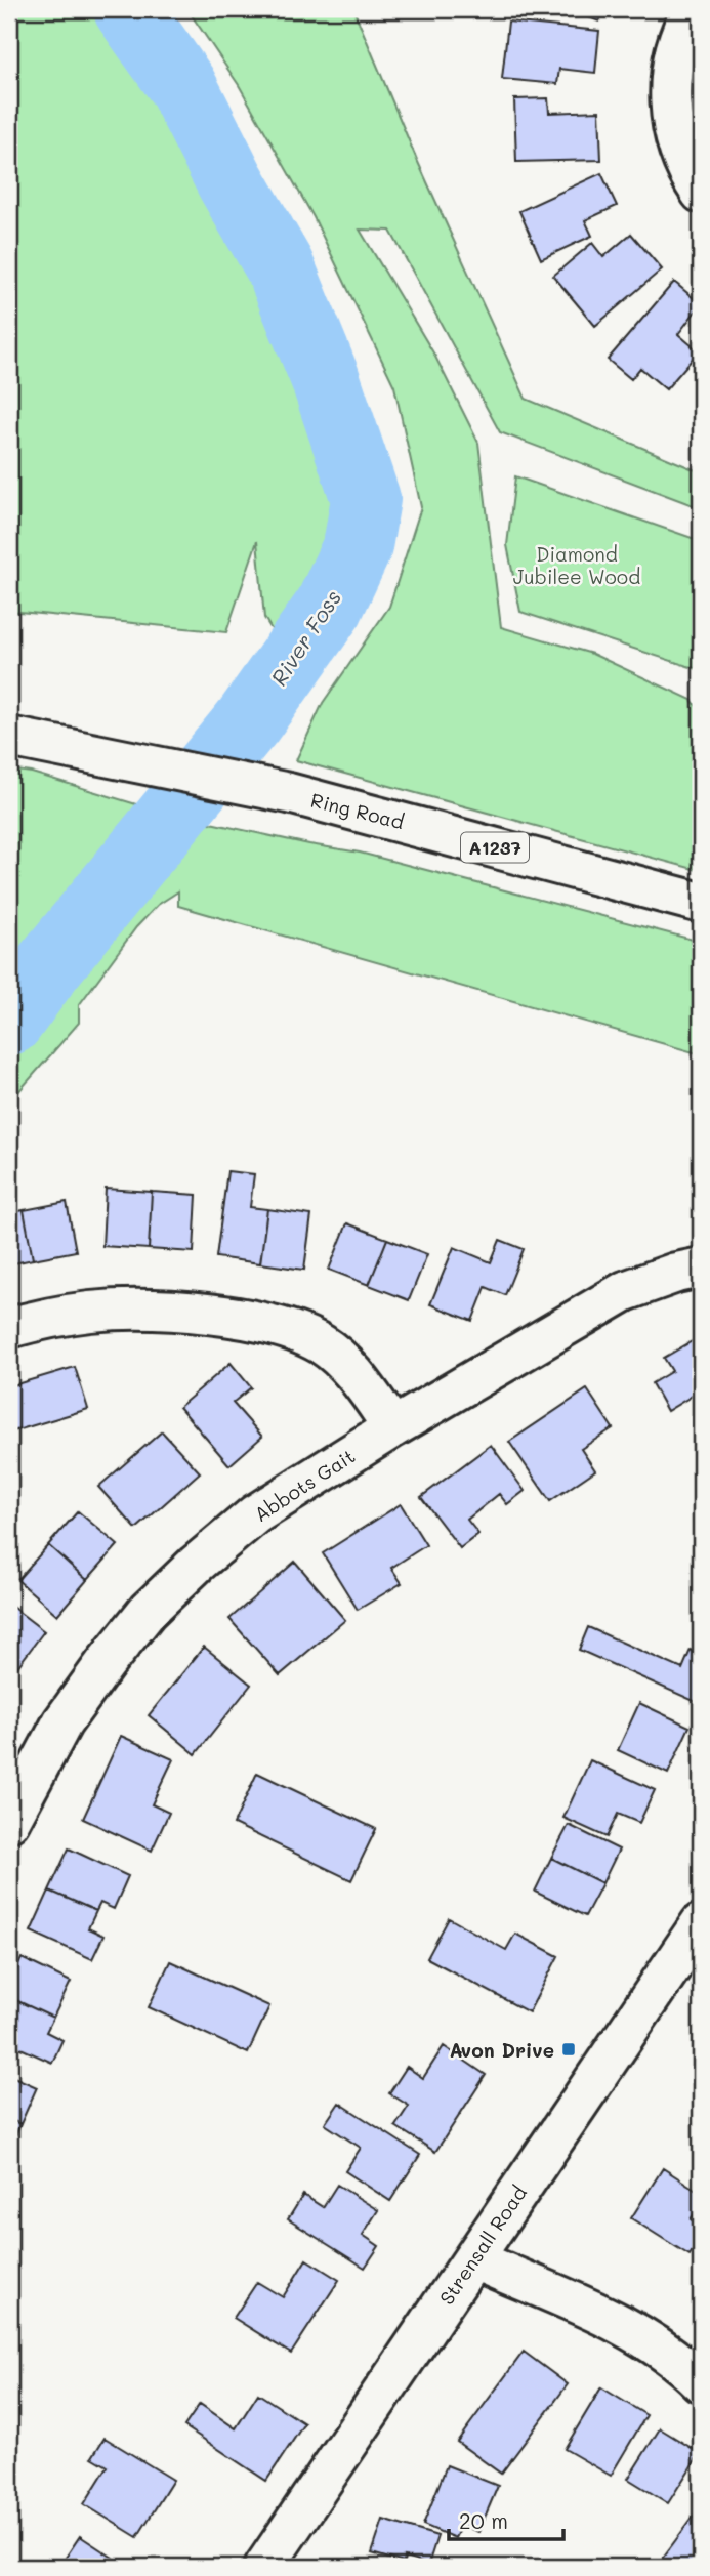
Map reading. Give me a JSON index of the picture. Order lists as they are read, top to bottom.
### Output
{
  "streets": {
    "main road": [
      "Ring Road",
      "A1237",
      "Abbots Gait",
      "Strensall Road"
    ]
  },
  "water": ["River Foss"],
  "parks": ["Diamond Jubilee Wood"],
  "places": {
    "transit": ["Avon Drive"]
  },
  "scale_bar": "20 m"
}
